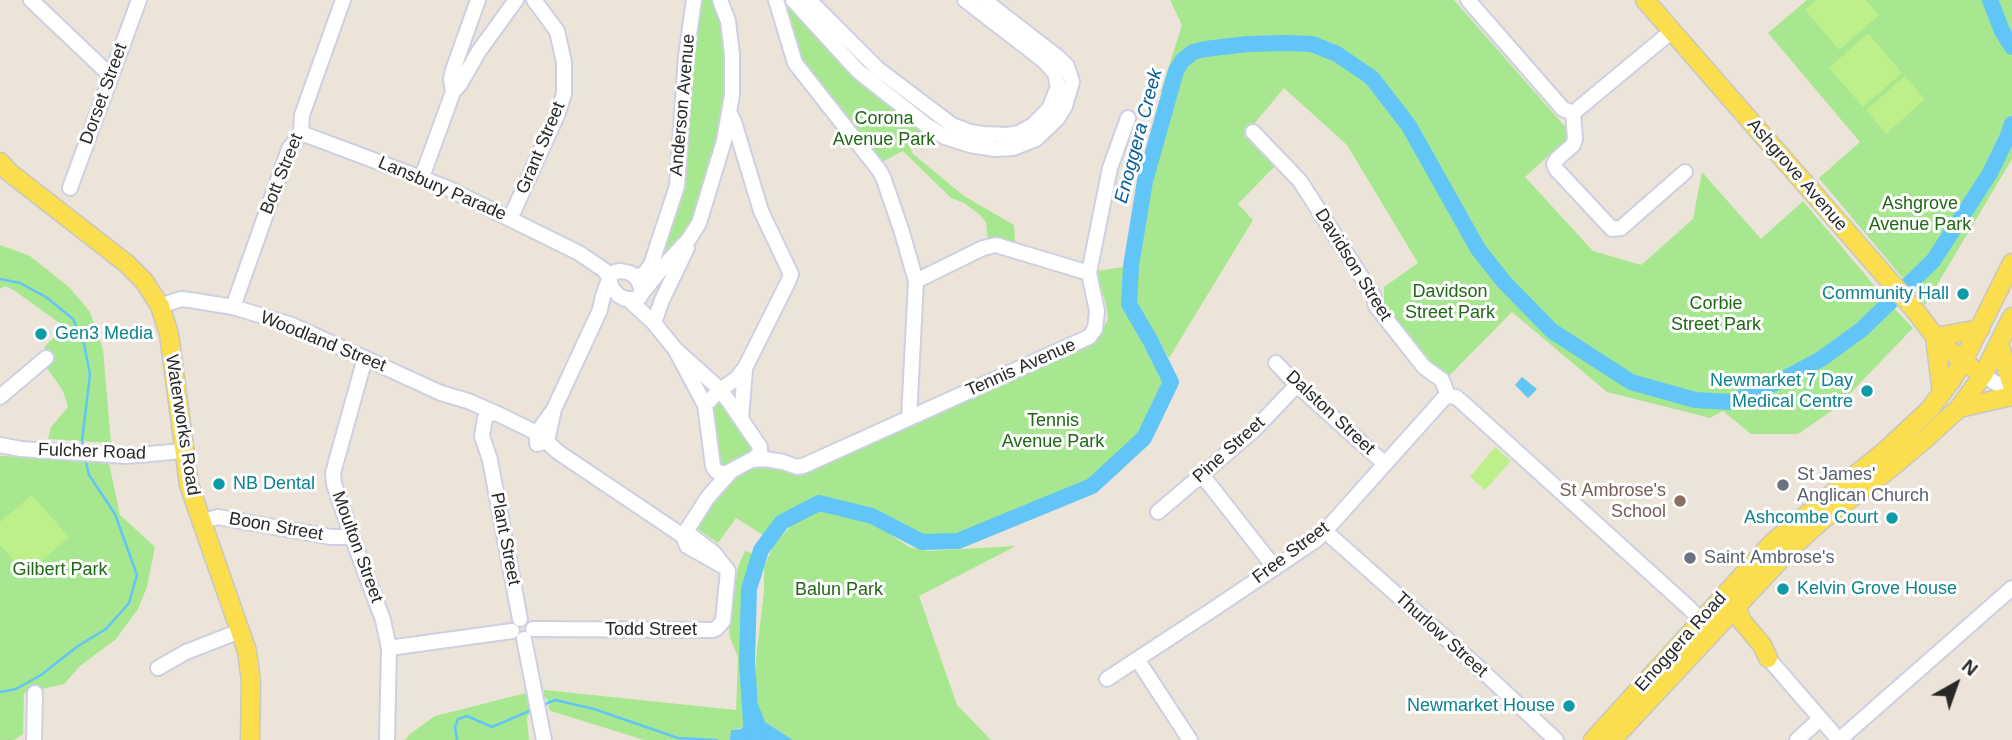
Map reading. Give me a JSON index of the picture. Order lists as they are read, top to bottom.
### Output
{
  "streets": {
    "main road": ["Ashgrove Avenue", "Waterworks Road", "Enoggera Road"],
    "street": [
      "Dorset Street",
      "Anderson Avenue",
      "Grant Street",
      "Bott Street",
      "Lansbury Parade",
      "Davidson Street",
      "Woodland Street",
      "Tennis Avenue",
      "Dalston Street",
      "Pine Street",
      "Fulcher Road",
      "Boon Street",
      "Plant Street",
      "Moulton Street",
      "Free Street",
      "Todd Street",
      "Thurlow Street"
    ]
  },
  "crossings": [
    ["Anderson Avenue", "Lansbury Parade"],
    ["Grant Street", "Lansbury Parade"],
    ["Bott Street", "Lansbury Parade"],
    ["Bott Street", "Woodland Street"],
    ["Ashgrove Avenue", "Enoggera Road"],
    ["Davidson Street", "Free Street"],
    ["Davidson Street", "Enoggera Road"],
    ["Woodland Street", "Waterworks Road"],
    ["Woodland Street", "Plant Street"],
    ["Woodland Street", "Moulton Street"],
    ["Woodland Street", "Todd Street"],
    ["Dalston Street", "Pine Street"],
    ["Dalston Street", "Free Street"],
    ["Waterworks Road", "Fulcher Road"],
    ["Waterworks Road", "Boon Street"],
    ["Boon Street", "Moulton Street"],
    ["Plant Street", "Todd Street"],
    ["Moulton Street", "Todd Street"],
    ["Free Street", "Thurlow Street"]
  ],
  "water": ["Enoggera Creek"],
  "parks": [
    "Corona Avenue Park",
    "Ashgrove Avenue Park",
    "Davidson Street Park",
    "Corbie Street Park",
    "Tennis Avenue Park",
    "Gilbert Park",
    "Balun Park"
  ],
  "places": [
    "Community Hall",
    "Gen3 Media",
    "Newmarket 7 Day Medical Centre",
    "NB Dental",
    "St James' Anglican Church",
    "St Ambrose's School",
    "Ashcombe Court",
    "Saint Ambrose's",
    "Kelvin Grove House",
    "Newmarket House"
  ],
  "north": "top right"
}
